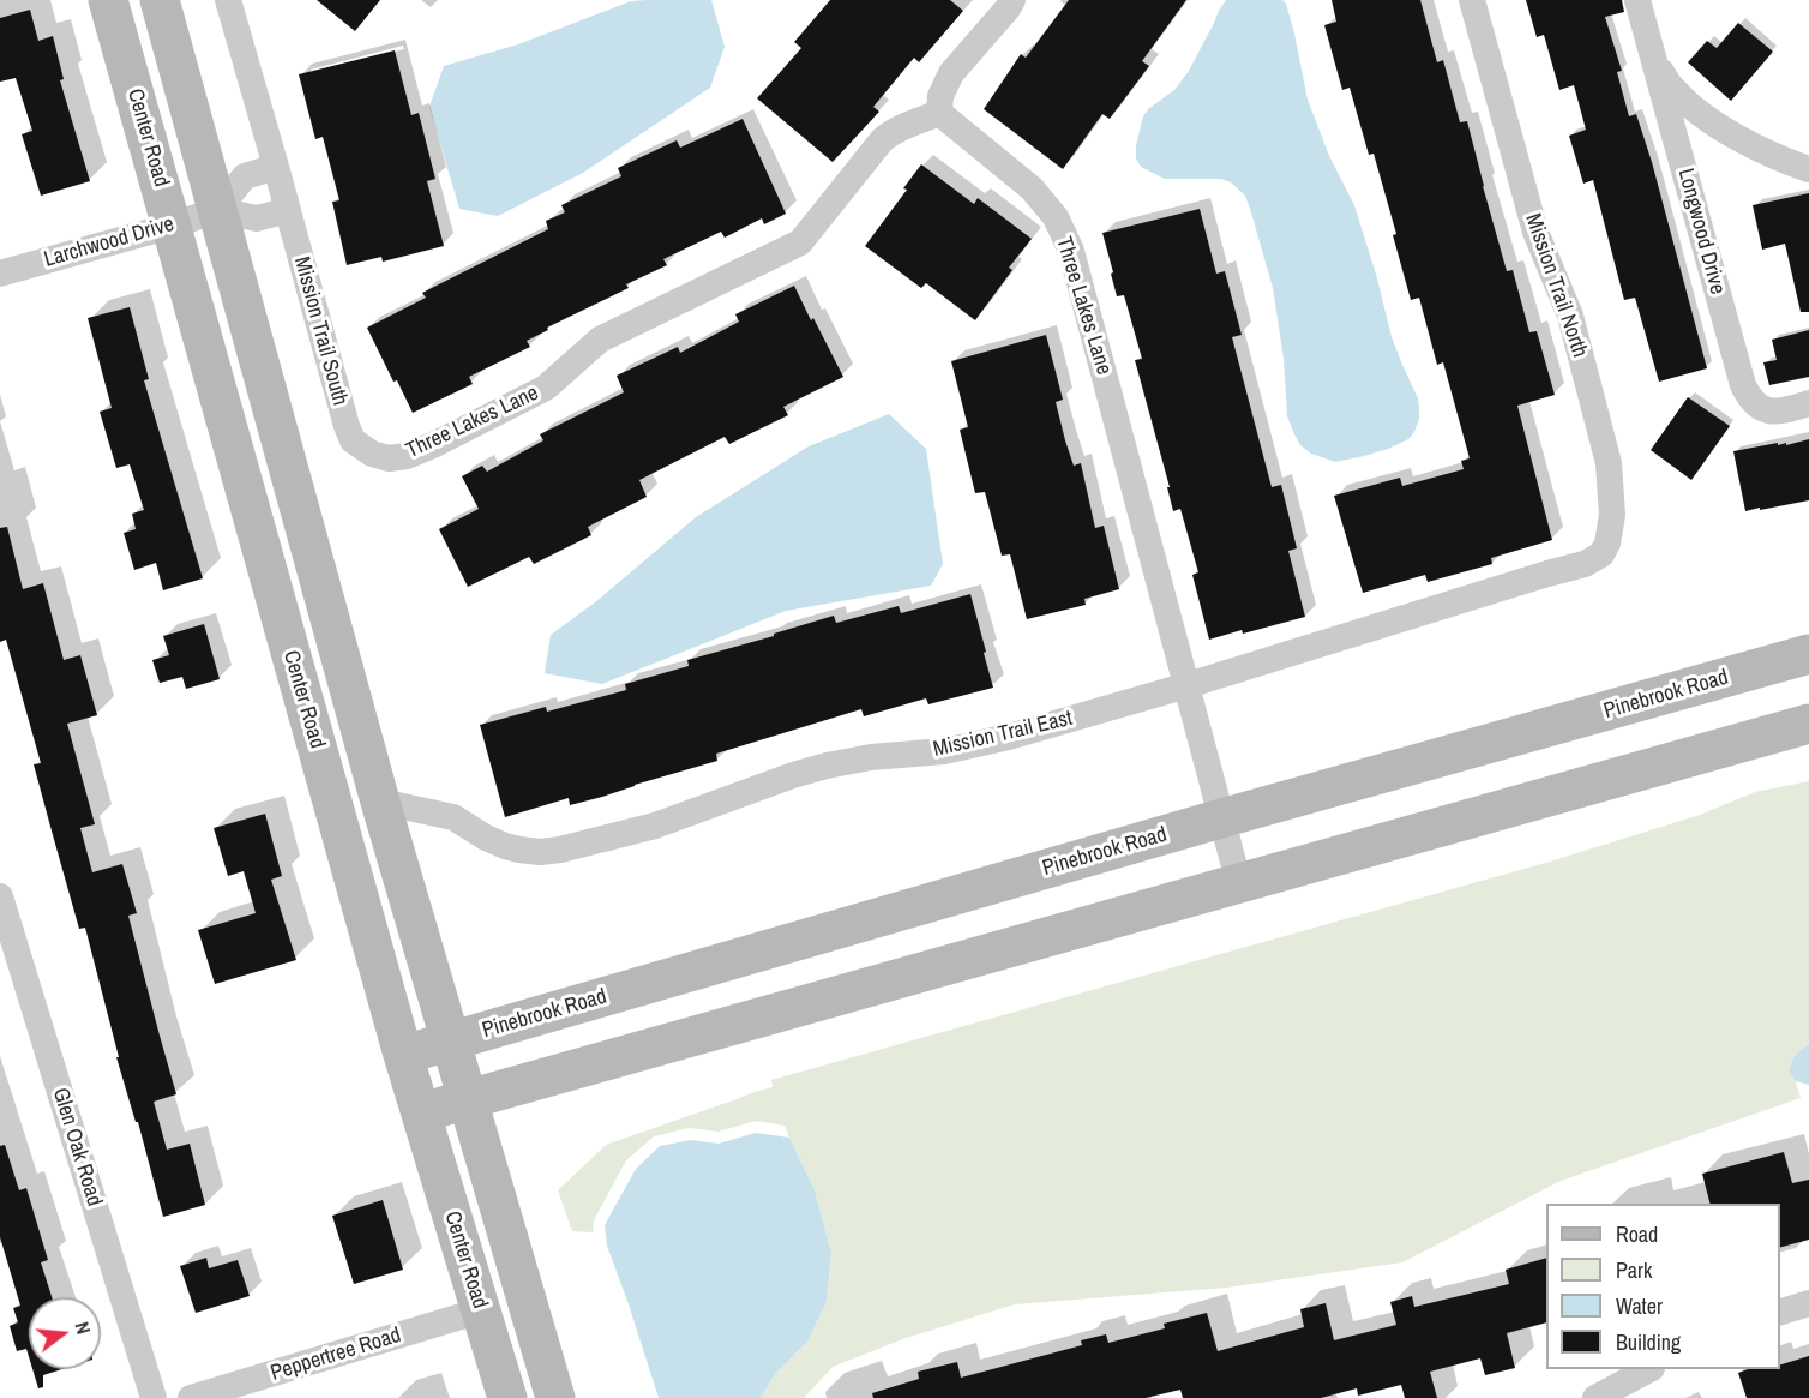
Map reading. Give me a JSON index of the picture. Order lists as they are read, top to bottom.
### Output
{
  "streets": {
    "street": [
      "Center Road",
      "Longwood Drive",
      "Larchwood Drive",
      "Mission Trail North",
      "Three Lakes Lane",
      "Mission Trail South",
      "Pinebrook Road",
      "Mission Trail East",
      "Glen Oak Road",
      "Peppertree Road"
    ]
  },
  "crossings": [
    ["Center Road", "Larchwood Drive"],
    ["Center Road", "Pinebrook Road"],
    ["Center Road", "Peppertree Road"],
    ["Mission Trail North", "Mission Trail East"],
    ["Three Lakes Lane", "Mission Trail South"],
    ["Three Lakes Lane", "Pinebrook Road"],
    ["Three Lakes Lane", "Mission Trail East"]
  ],
  "legend": [
    "Road",
    "Park",
    "Water",
    "Building"
  ],
  "north": "right"
}
